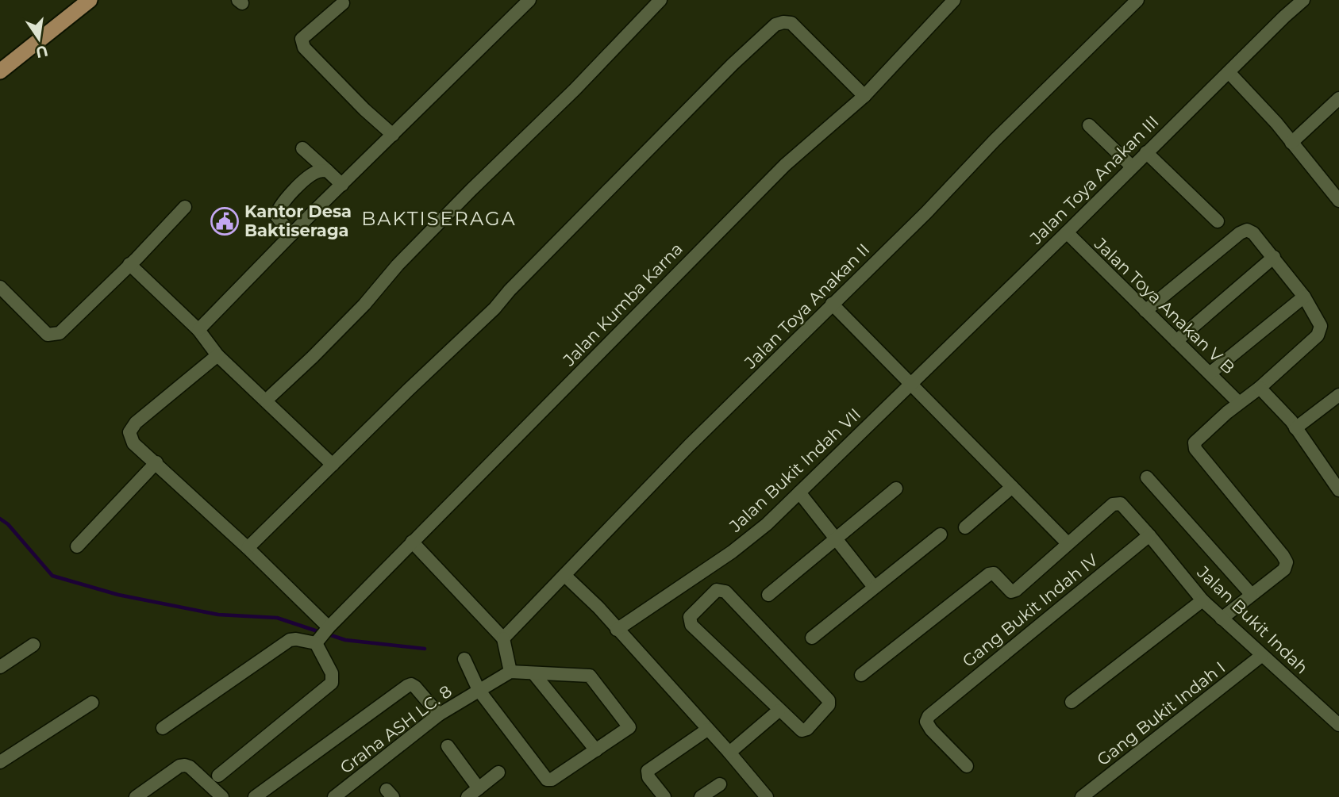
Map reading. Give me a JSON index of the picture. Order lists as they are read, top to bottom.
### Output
{
  "streets": {
    "street": [
      "Jalan Toya Anakan III",
      "Jalan Kumba Karna",
      "Jalan Toya Anakan II",
      "Jalan Toya Anakan V B",
      "Jalan Bukit Indah VII",
      "Gang Bukit Indah IV",
      "Jalan Bukit Indah",
      "Gang Bukit Indah I",
      "Graha ASH LC. 8"
    ]
  },
  "crossings": [
    ["Jalan Toya Anakan III", "Jalan Toya Anakan V B"],
    ["Jalan Toya Anakan III", "Jalan Bukit Indah VII"],
    ["Gang Bukit Indah IV", "Jalan Bukit Indah"],
    ["Jalan Bukit Indah", "Gang Bukit Indah I"]
  ],
  "districts": ["BAKTISERAGA"],
  "places": {
    "public building": ["Kantor Desa Baktiseraga"]
  },
  "north": "bottom"
}
